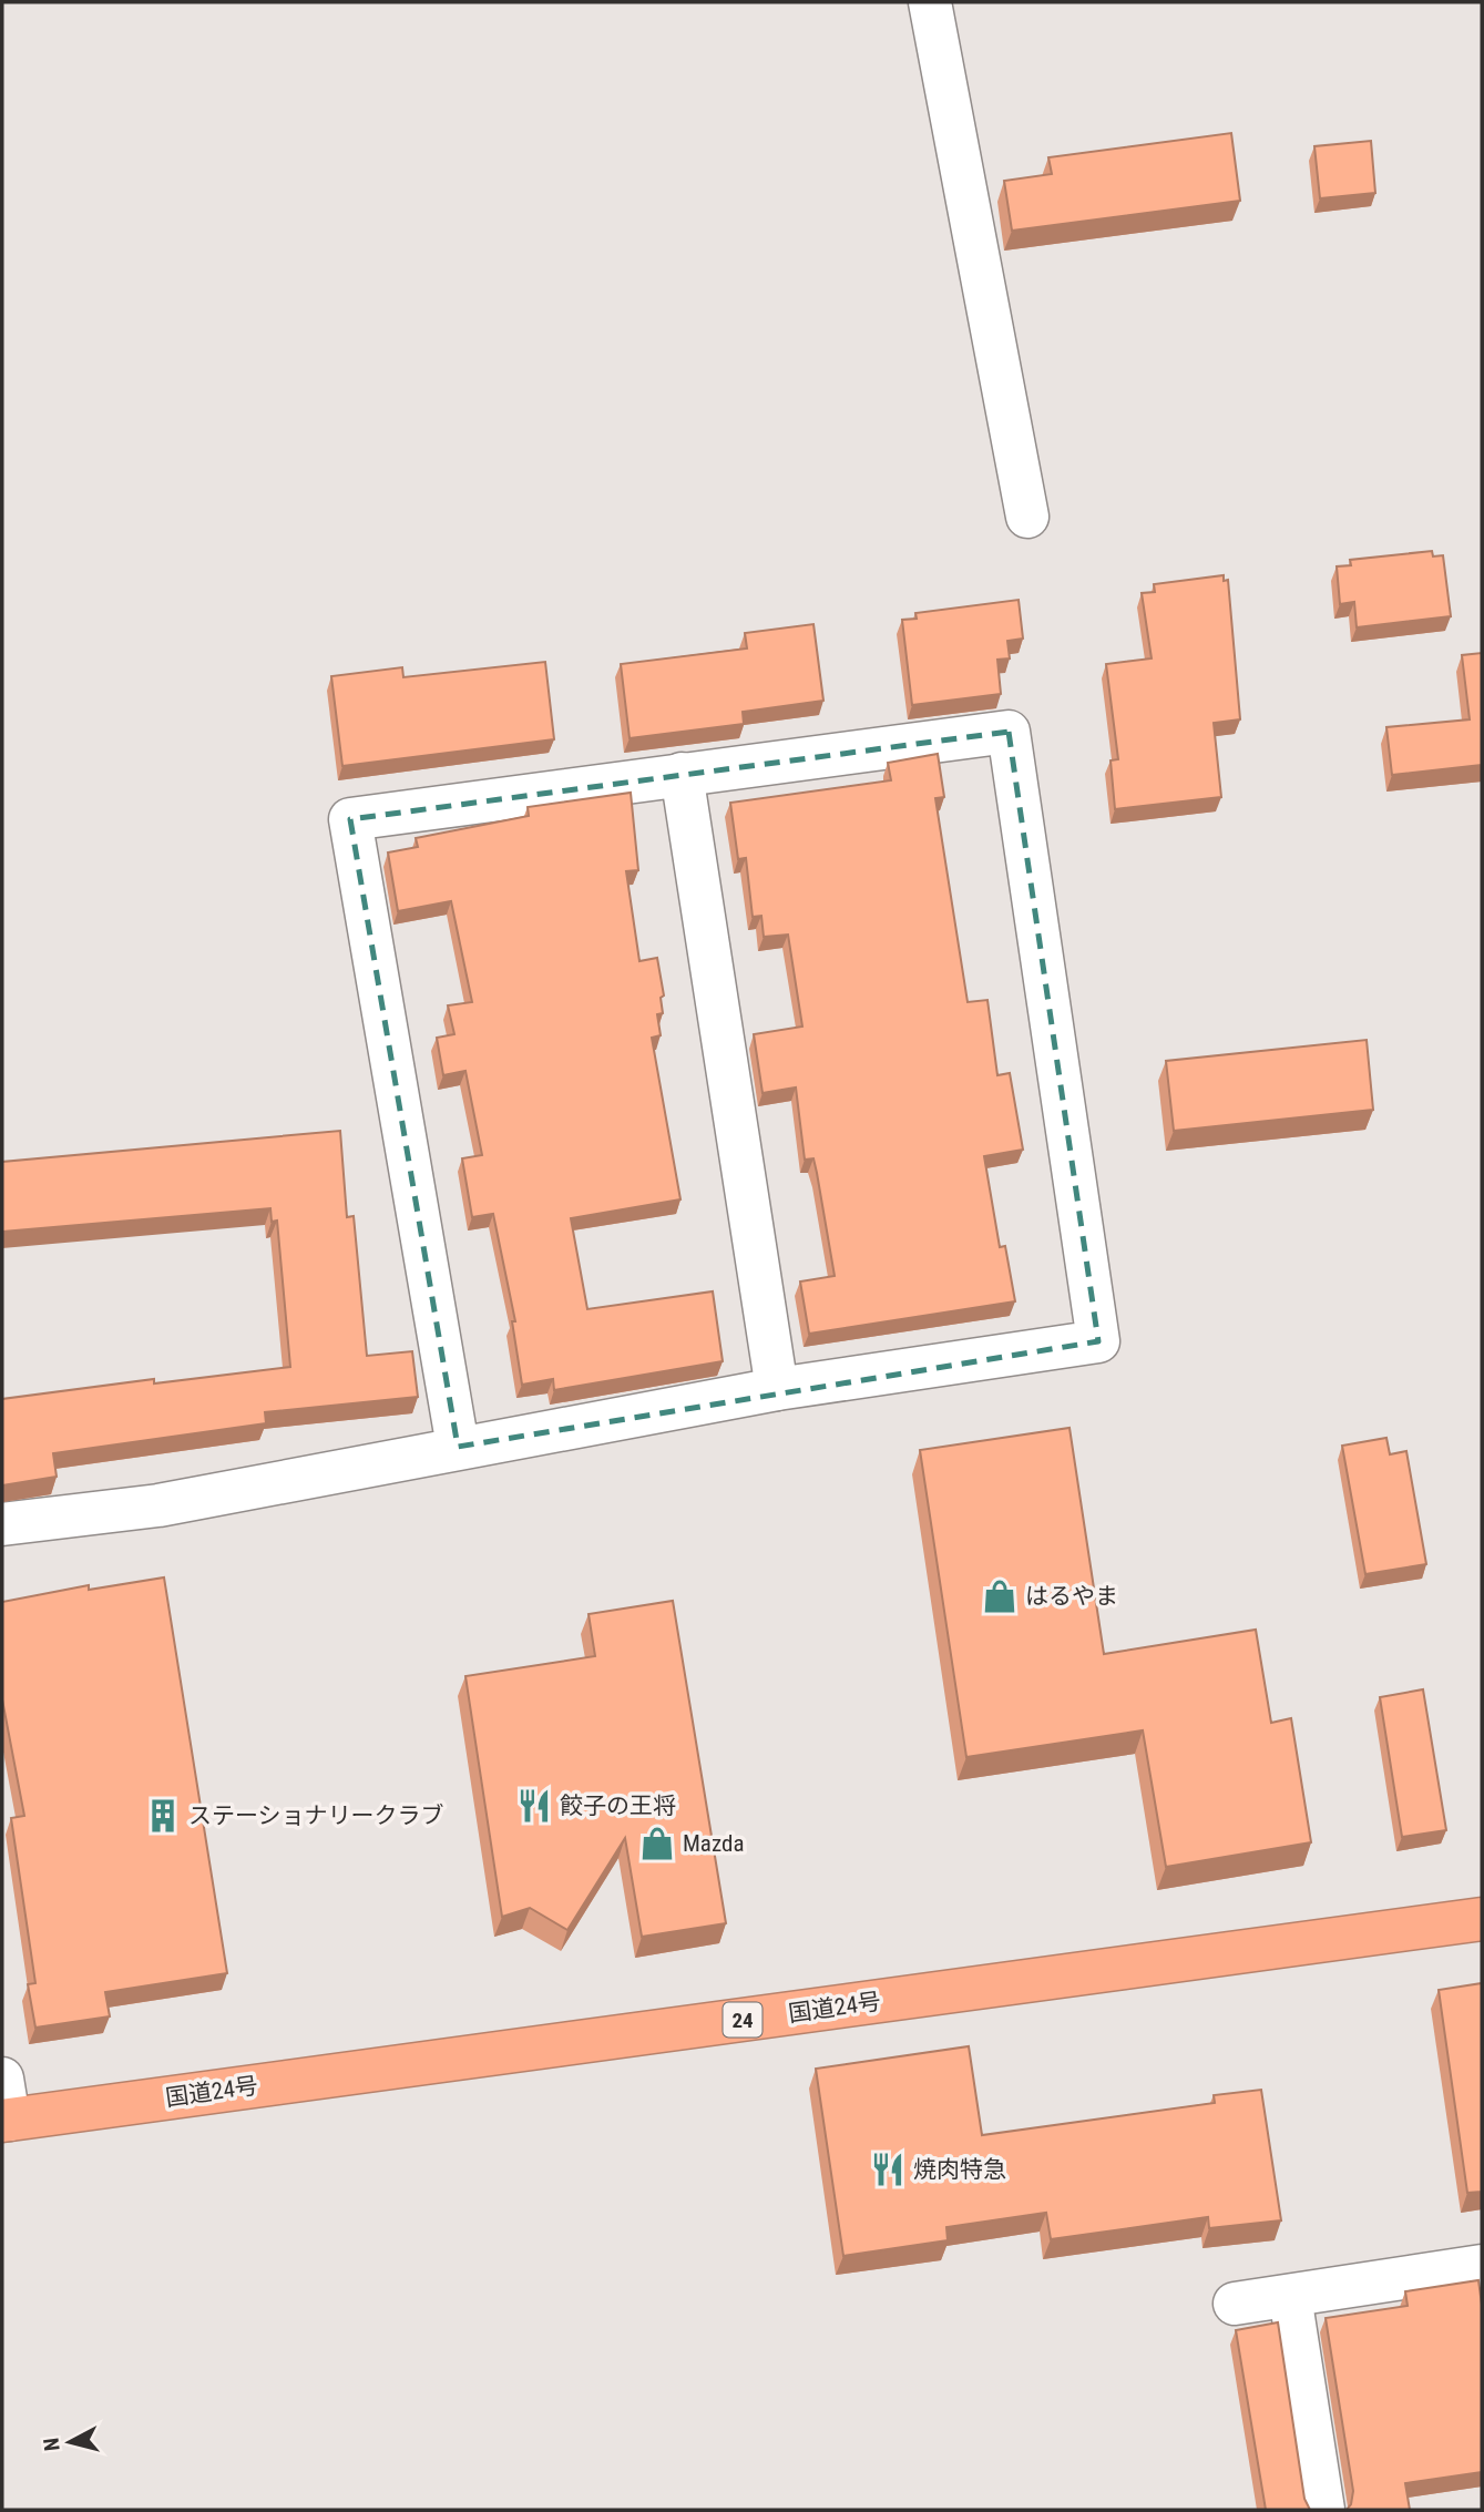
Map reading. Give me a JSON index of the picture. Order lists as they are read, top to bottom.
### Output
{
  "streets": {
    "highway": ["国道24号", "24"]
  },
  "places": {
    "shop": ["はるやま", "Mazda"],
    "restaurant": ["餃子の王将", "焼肉特急"],
    "building": ["ステーショナリークラブ"]
  },
  "north": "left"
}
